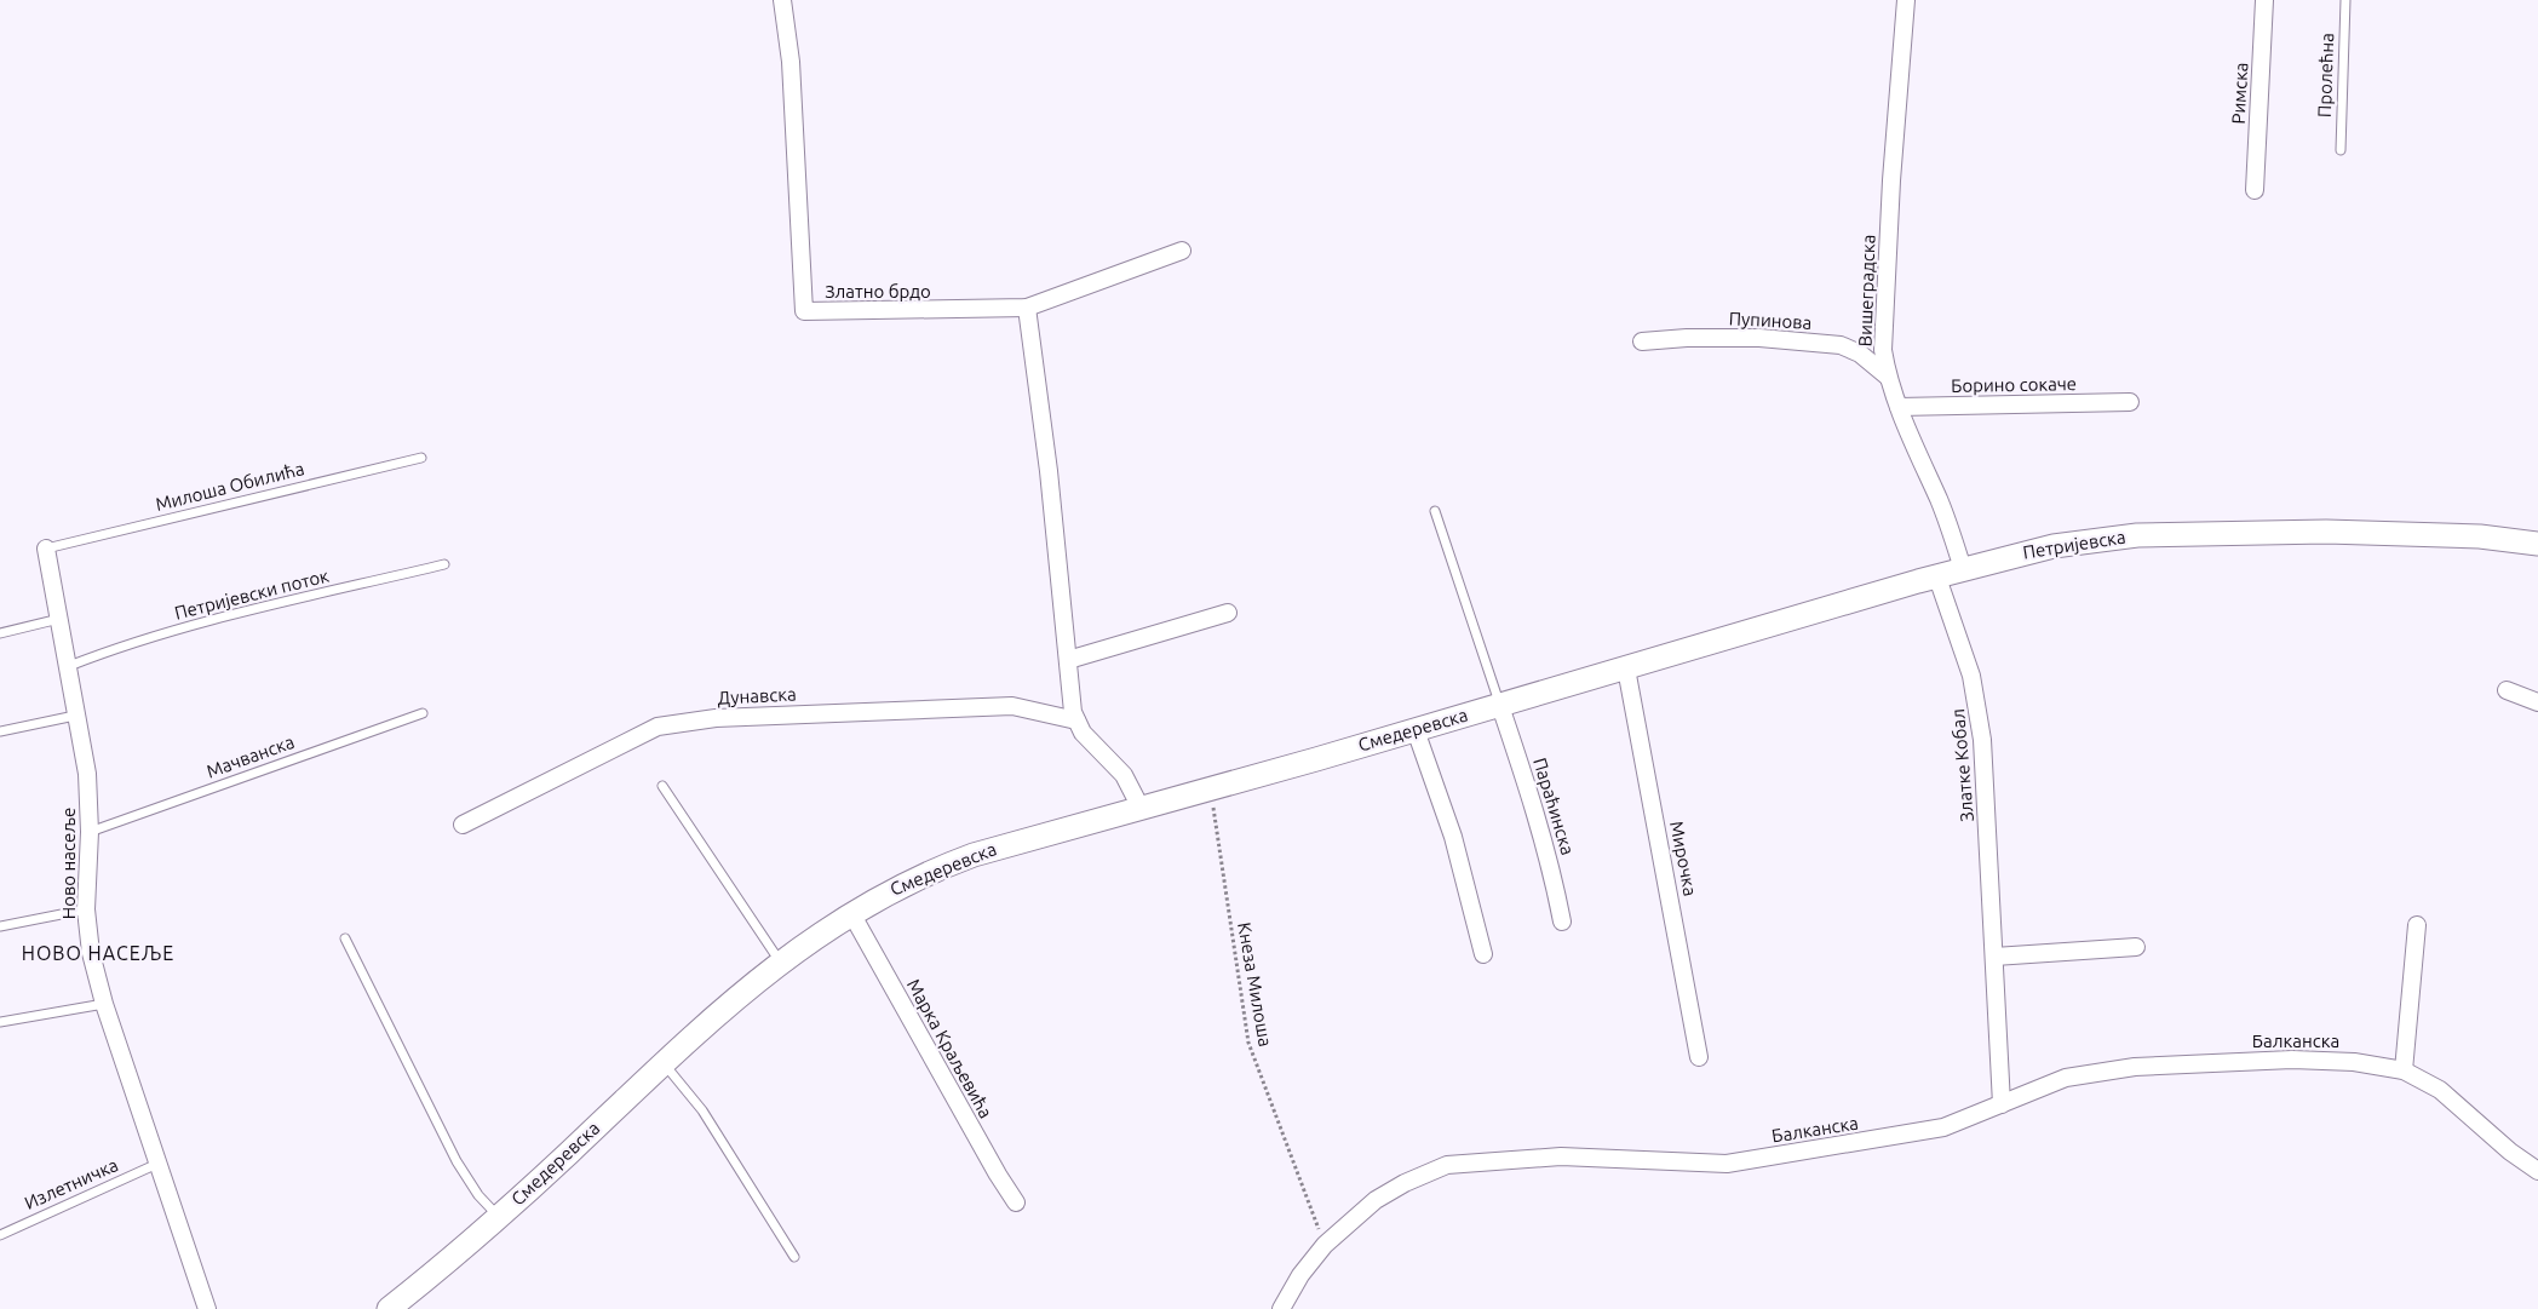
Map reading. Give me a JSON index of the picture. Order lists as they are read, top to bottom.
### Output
{
  "streets": {
    "main road": ["Петријевска", "Смедеревска"],
    "street": [
      "Римска",
      "Вишеградска",
      "Златно брдо",
      "Пупинова",
      "Борино сокаче",
      "Дунавска",
      "Златке Кобал",
      "Параћинска",
      "Мирочка",
      "Ново насеље",
      "Балканска",
      "Марка Краљевића"
    ],
    "lane": [
      "Пролећна",
      "Милоша Обилића",
      "Петријевски поток",
      "Мачванска",
      "Излетничка"
    ],
    "path": ["Кнеза Милоша"]
  },
  "crossings": [
    ["Вишеградска", "Пупинова"],
    ["Вишеградска", "Борино сокаче"],
    ["Вишеградска", "Петријевска"],
    ["Милоша Обилића", "Ново насеље"],
    ["Петријевска", "Смедеревска"],
    ["Петријевска", "Златке Кобал"],
    ["Петријевска", "Мирочка"],
    ["Петријевски поток", "Ново насеље"],
    ["Смедеревска", "Параћинска"],
    ["Смедеревска", "Мирочка"],
    ["Смедеревска", "Кнеза Милоша"],
    ["Смедеревска", "Марка Краљевића"],
    ["Мачванска", "Ново насеље"],
    ["Златке Кобал", "Балканска"],
    ["Ново насеље", "Излетничка"],
    ["Кнеза Милоша", "Балканска"]
  ],
  "districts": ["НОВО НАСЕЉЕ"]
}
